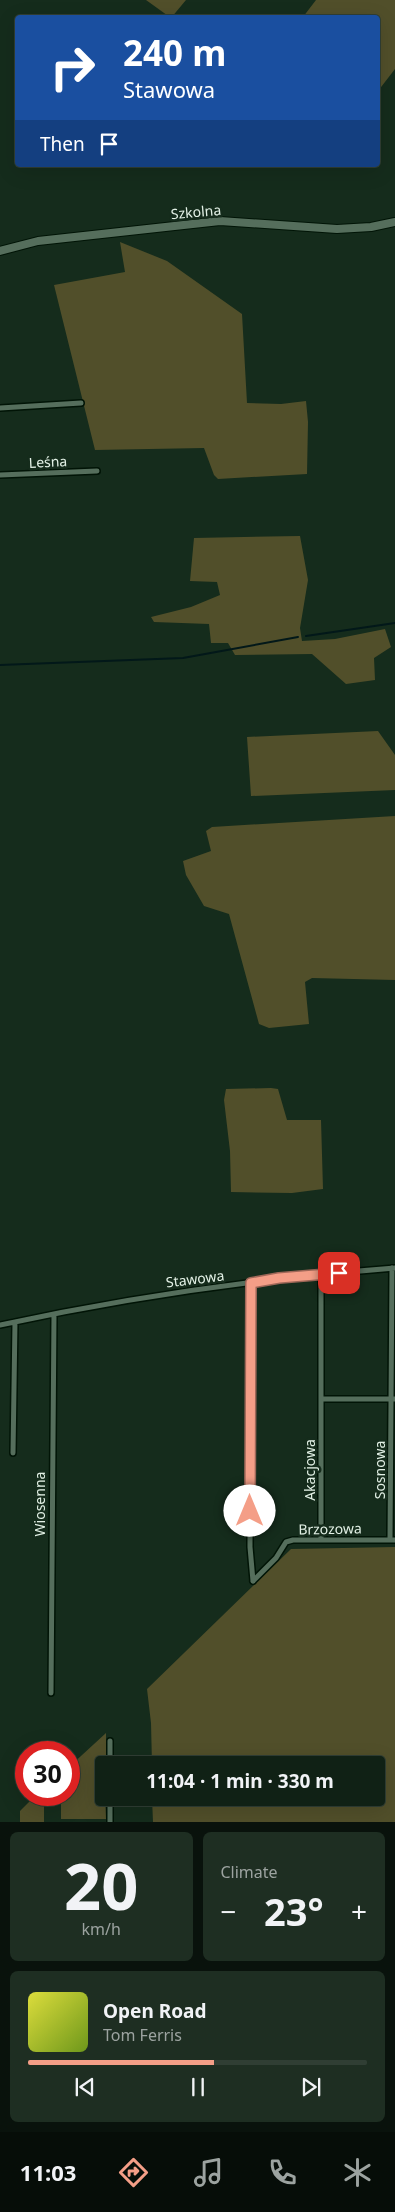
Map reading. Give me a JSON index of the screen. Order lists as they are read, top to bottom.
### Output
{
  "streets": {
    "street": [
      "Szkolna",
      "Leśna",
      "Stawowa",
      "Akacjowa",
      "Sosnowa",
      "Wiosenna",
      "Brzozowa"
    ]
  },
  "crossings": [
    ["Stawowa", "Akacjowa"],
    ["Stawowa", "Sosnowa"],
    ["Stawowa", "Wiosenna"],
    ["Stawowa", "Brzozowa"],
    ["Akacjowa", "Brzozowa"],
    ["Sosnowa", "Brzozowa"]
  ],
  "page": {
    "turn": ["240 m", "Stawowa"],
    "then": "Then",
    "limit": "30",
    "trip": "11:04 · 1 min · 330 m",
    "tile": [
      ["20", "km/h"],
      "Climate"
    ],
    "heat": ["−", "23°", "+"],
    "song": ["Open Road", "Tom Ferris"],
    "tabs": "11:03"
  }
}
